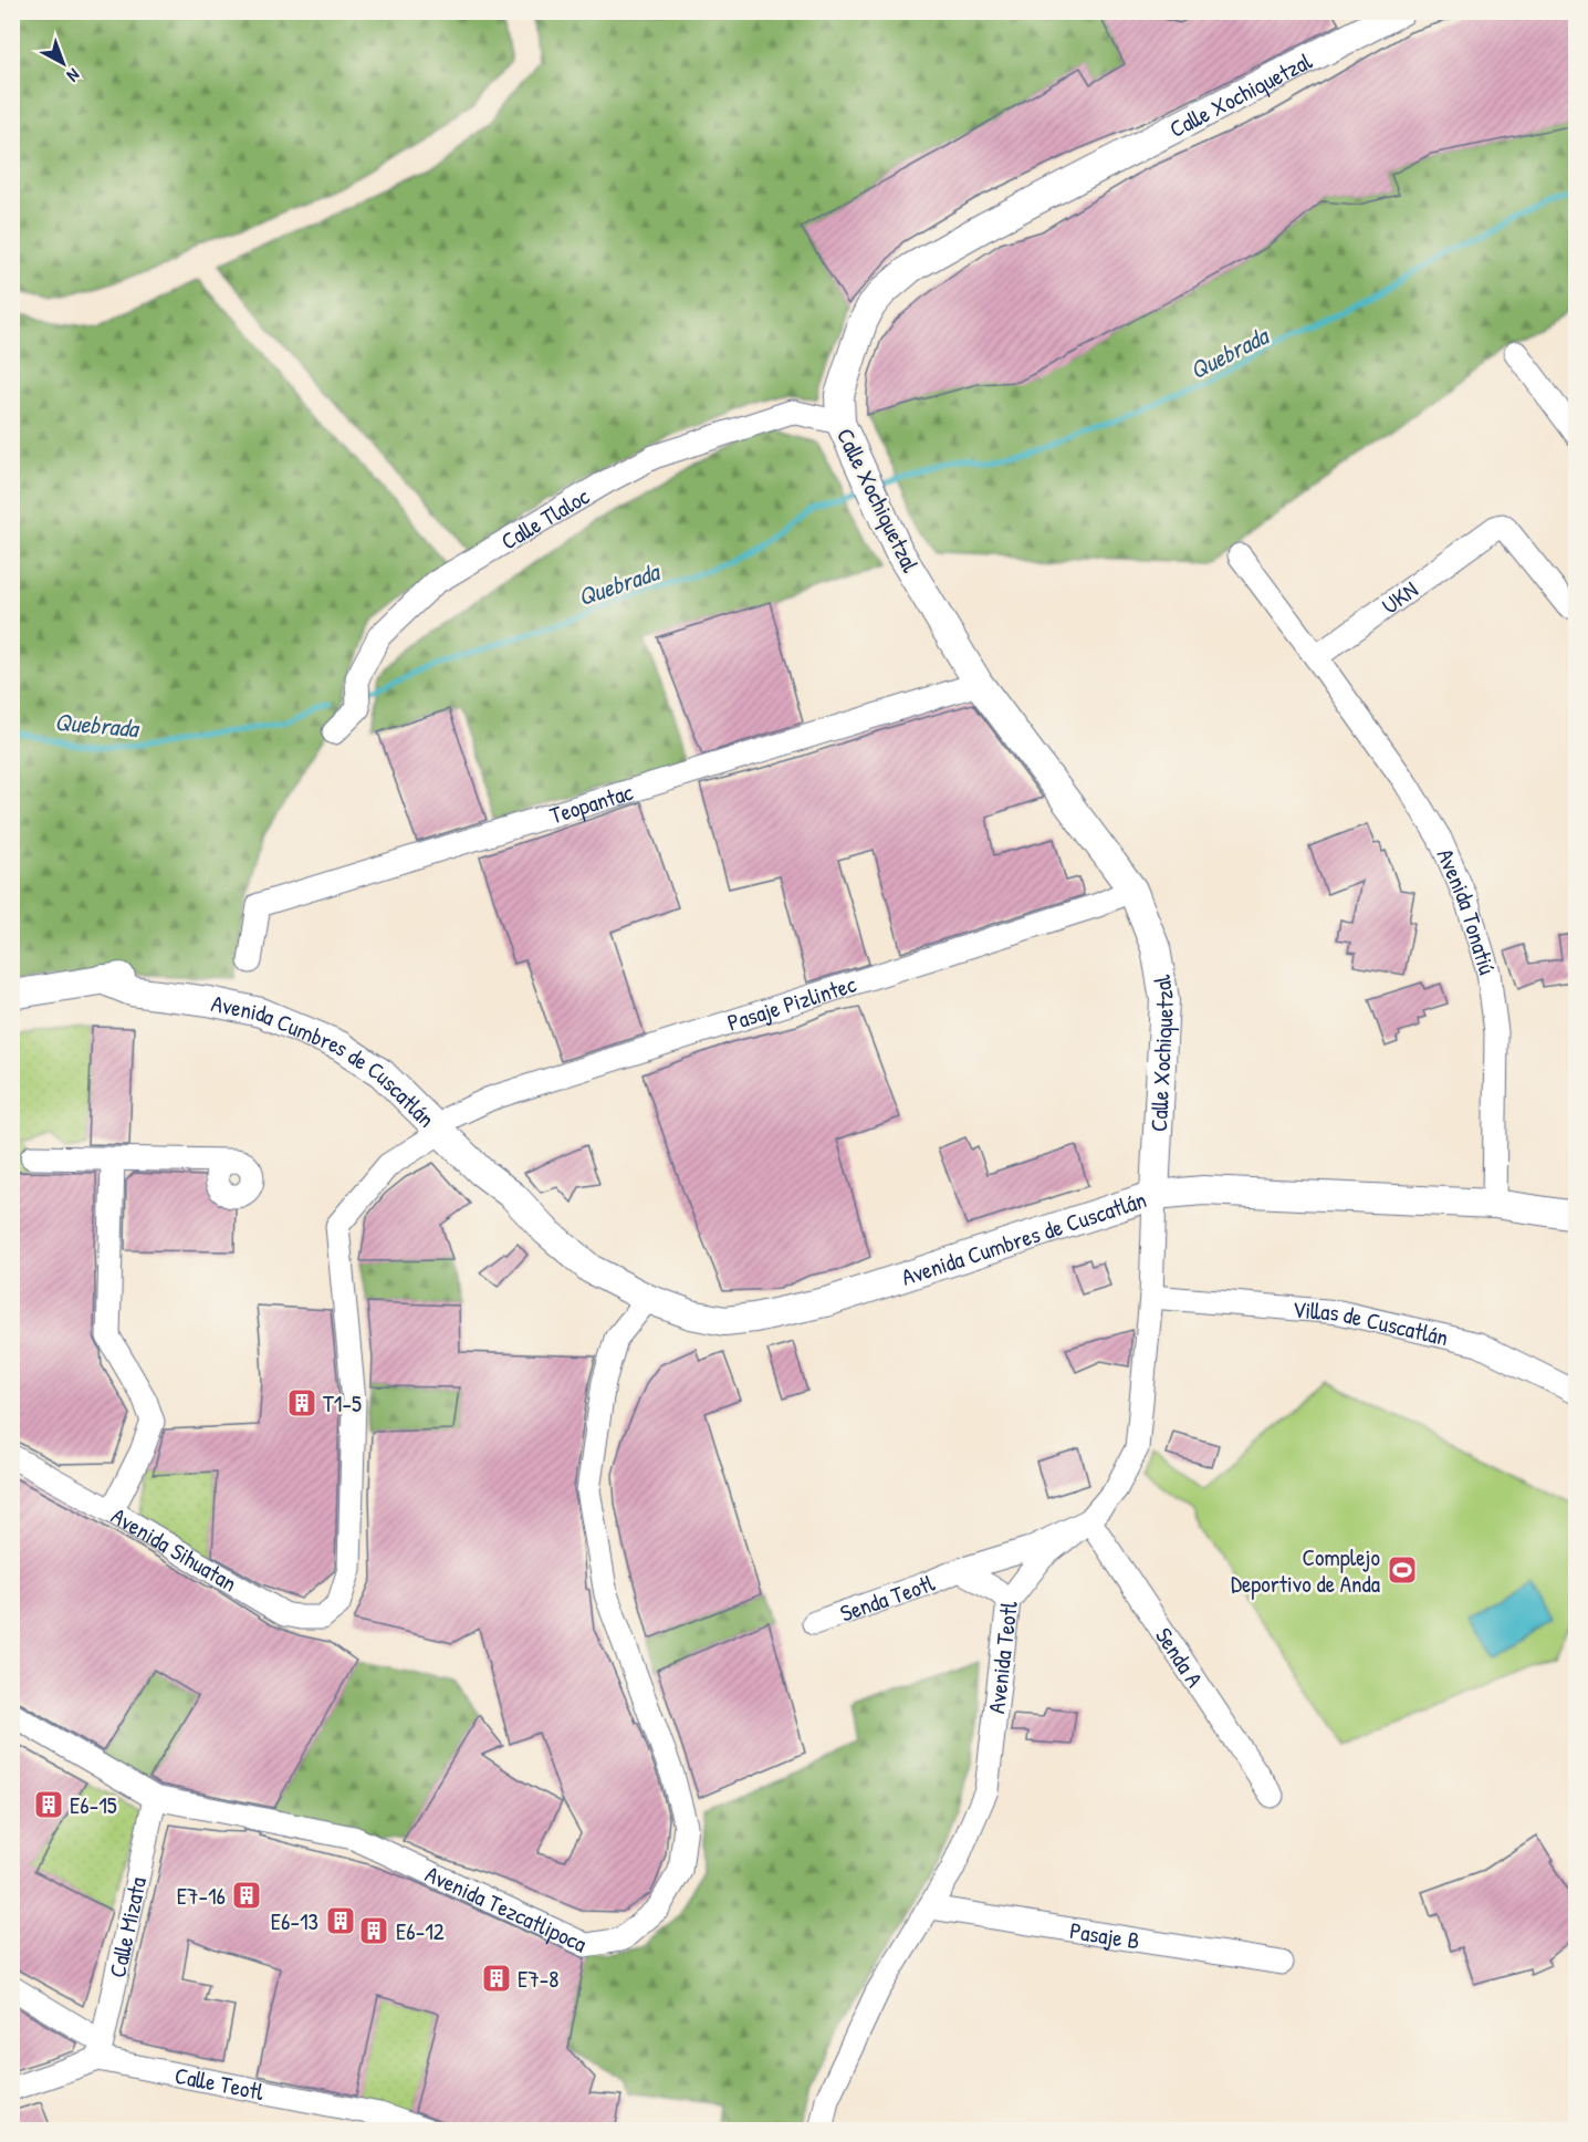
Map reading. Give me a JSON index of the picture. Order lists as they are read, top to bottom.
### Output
{
  "streets": {
    "main road": ["Calle Xochiquetzal", "Avenida Cumbres de Cuscatlán"],
    "street": [
      "Calle Tlaloc",
      "UKN",
      "Teopantac",
      "Avenida Tonatiú",
      "Pasaje Pizlintec",
      "Villas de Cuscatlán",
      "Avenida Sihuatan",
      "Senda Teotl",
      "Avenida Teotl",
      "Senda A",
      "Avenida Tezcatlipoca",
      "Calle Mizata",
      "Pasaje B",
      "Calle Teotl"
    ]
  },
  "crossings": [
    ["Calle Xochiquetzal", "Calle Tlaloc"],
    ["Calle Xochiquetzal", "Teopantac"],
    ["Calle Xochiquetzal", "Pasaje Pizlintec"],
    ["Calle Xochiquetzal", "Avenida Cumbres de Cuscatlán"],
    ["Calle Xochiquetzal", "Avenida Teotl"],
    ["UKN", "Avenida Tonatiú"],
    ["Avenida Tonatiú", "Avenida Cumbres de Cuscatlán"],
    ["Pasaje Pizlintec", "Avenida Cumbres de Cuscatlán"],
    ["Pasaje Pizlintec", "Avenida Sihuatan"],
    ["Avenida Cumbres de Cuscatlán", "Avenida Teotl"],
    ["Avenida Cumbres de Cuscatlán", "Avenida Tezcatlipoca"],
    ["Villas de Cuscatlán", "Avenida Teotl"],
    ["Senda Teotl", "Avenida Teotl"],
    ["Senda Teotl", "Senda A"],
    ["Avenida Teotl", "Senda A"],
    ["Avenida Teotl", "Pasaje B"],
    ["Avenida Tezcatlipoca", "Calle Mizata"],
    ["Calle Mizata", "Calle Teotl"]
  ],
  "water": ["Quebrada"],
  "places": {
    "building": [
      "T1-5",
      "E6-15",
      "E7-16",
      "E6-13",
      "E6-12",
      "E7-8"
    ],
    "sports": ["Complejo Deportivo de Anda"]
  },
  "north": "bottom right"
}
